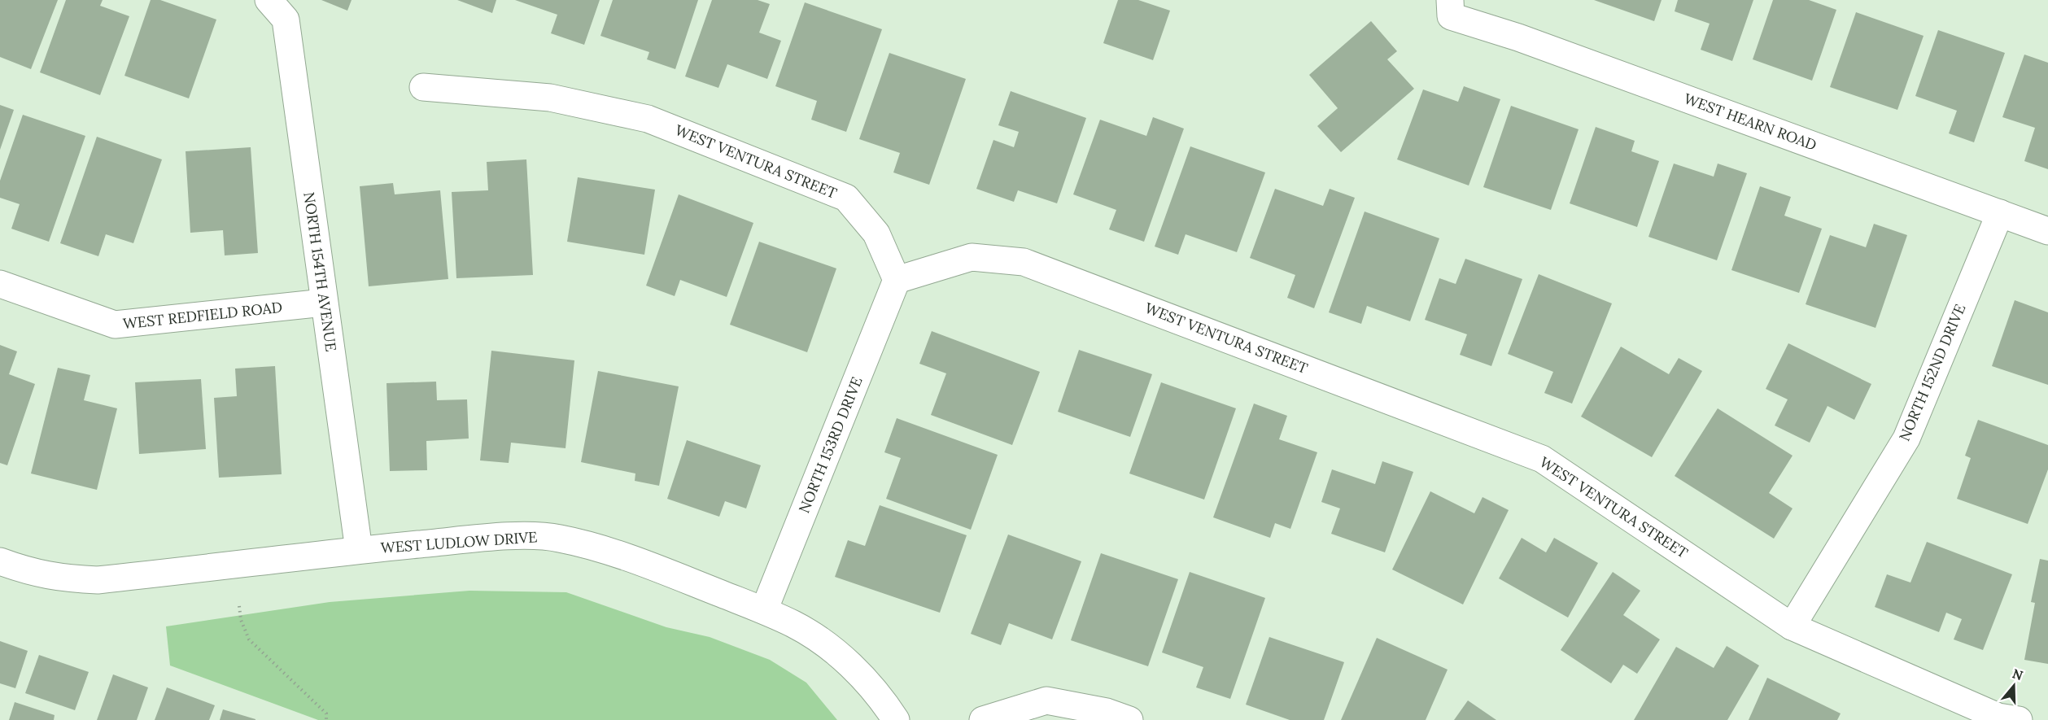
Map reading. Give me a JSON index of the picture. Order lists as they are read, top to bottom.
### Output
{
  "streets": {
    "street": [
      "WEST HEARN ROAD",
      "WEST VENTURA STREET",
      "NORTH 154TH AVENUE",
      "WEST REDFIELD ROAD",
      "NORTH 152ND DRIVE",
      "NORTH 153RD DRIVE",
      "WEST LUDLOW DRIVE"
    ]
  },
  "crossings": [
    ["WEST HEARN ROAD", "NORTH 152ND DRIVE"],
    ["WEST VENTURA STREET", "NORTH 152ND DRIVE"],
    ["WEST VENTURA STREET", "NORTH 153RD DRIVE"],
    ["NORTH 154TH AVENUE", "WEST REDFIELD ROAD"],
    ["NORTH 154TH AVENUE", "WEST LUDLOW DRIVE"],
    ["NORTH 153RD DRIVE", "WEST LUDLOW DRIVE"]
  ],
  "north": "top"
}
